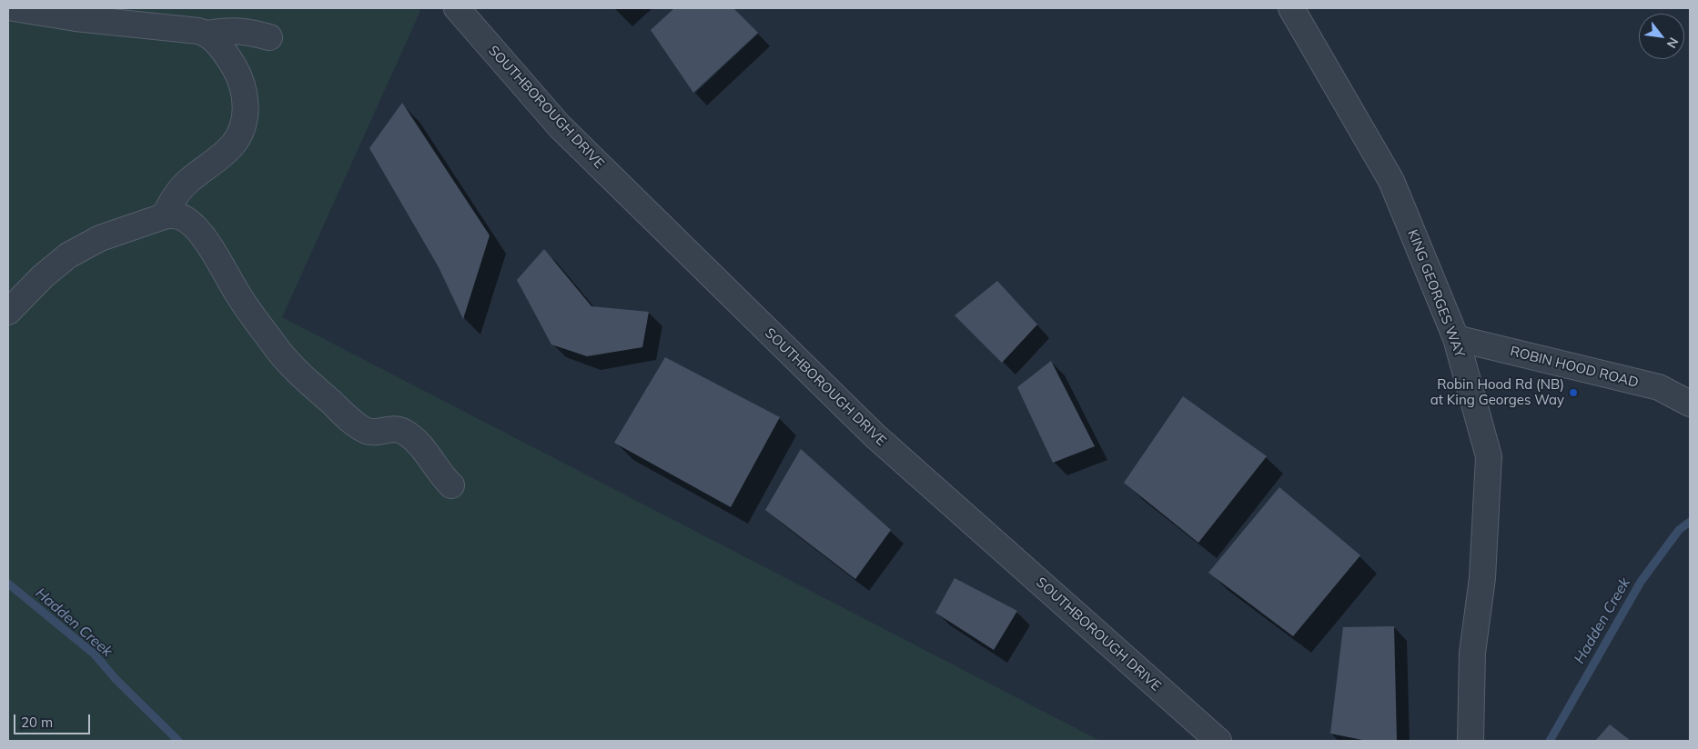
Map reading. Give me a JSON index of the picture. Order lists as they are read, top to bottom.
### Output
{
  "streets": {
    "street": ["SOUTHBOROUGH DRIVE", "KING GEORGES WAY", "ROBIN HOOD ROAD"]
  },
  "crossings": [
    ["KING GEORGES WAY", "ROBIN HOOD ROAD"]
  ],
  "water": ["Hadden Creek"],
  "places": ["Robin Hood Rd (NB) at King Georges Way"],
  "scale_bar": "20 m",
  "north": "bottom right"
}
